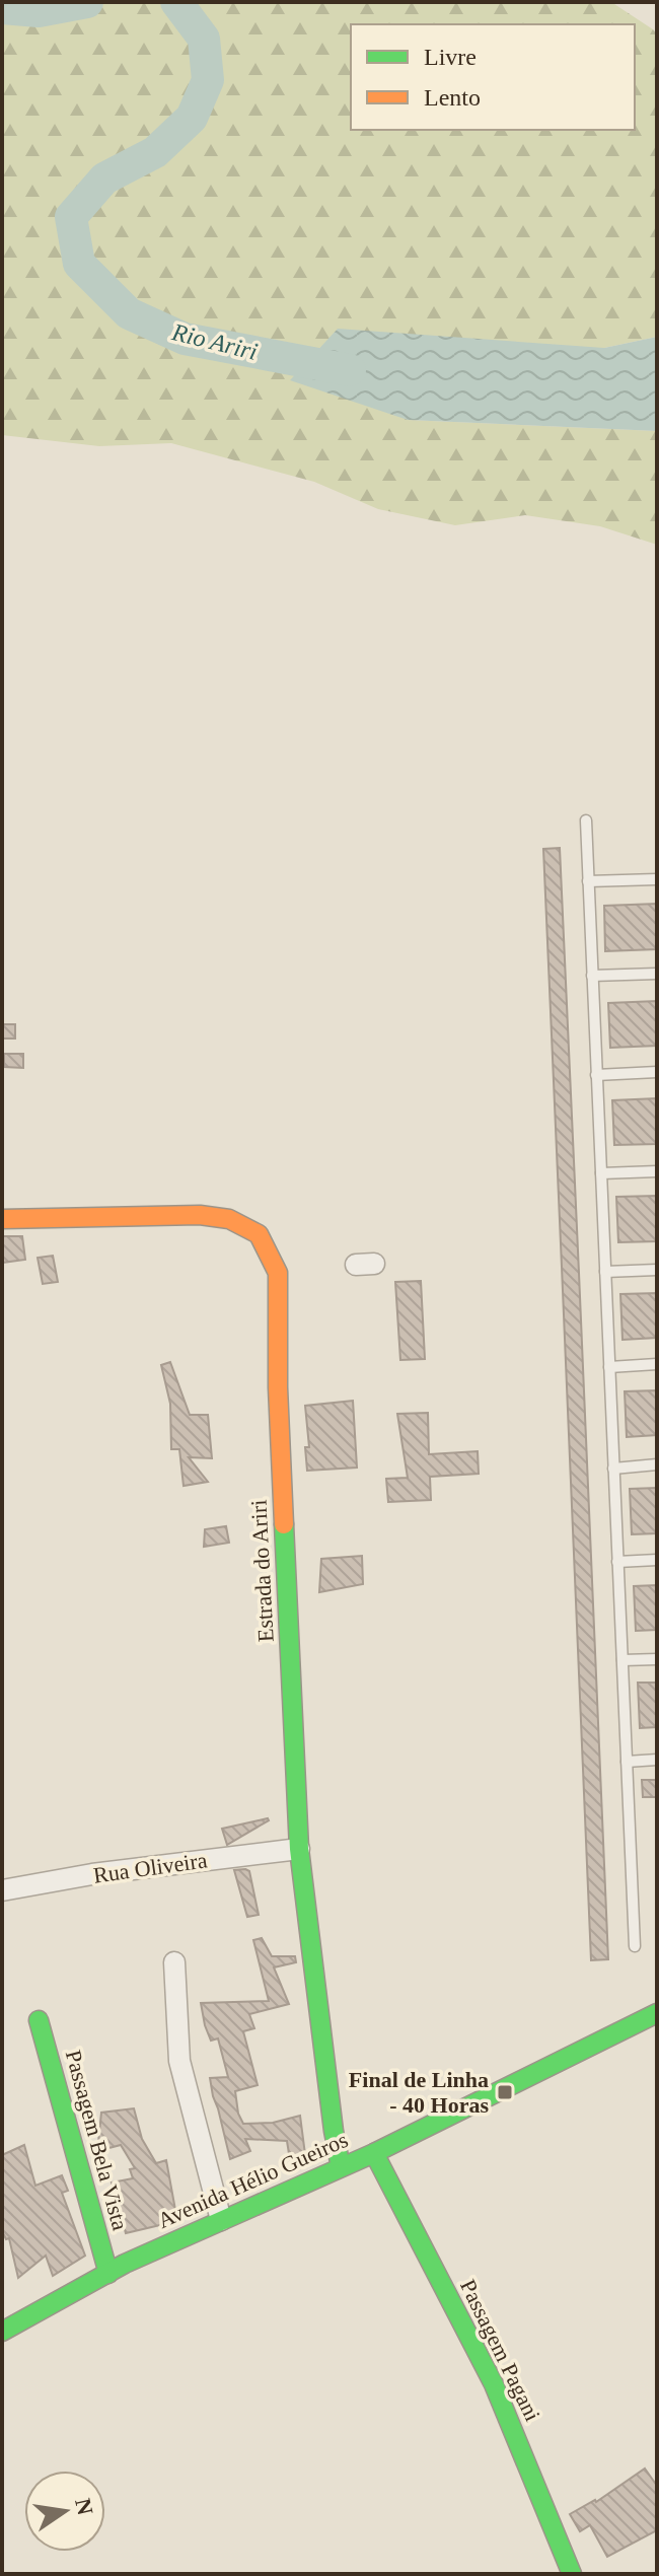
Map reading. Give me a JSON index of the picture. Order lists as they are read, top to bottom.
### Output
{
  "streets": {
    "street": [
      "Estrada do Ariri",
      "Rua Oliveira",
      "Passagem Bela Vista",
      "Avenida Hélio Gueiros",
      "Passagem Pagani"
    ]
  },
  "crossings": [
    ["Estrada do Ariri", "Rua Oliveira"],
    ["Estrada do Ariri", "Avenida Hélio Gueiros"],
    ["Passagem Bela Vista", "Avenida Hélio Gueiros"],
    ["Avenida Hélio Gueiros", "Passagem Pagani"]
  ],
  "water": ["Rio Ariri"],
  "places": {
    "transit": ["Final de Linha - 40 Horas"]
  },
  "legend": ["Livre", "Lento"],
  "north": "right"
}
